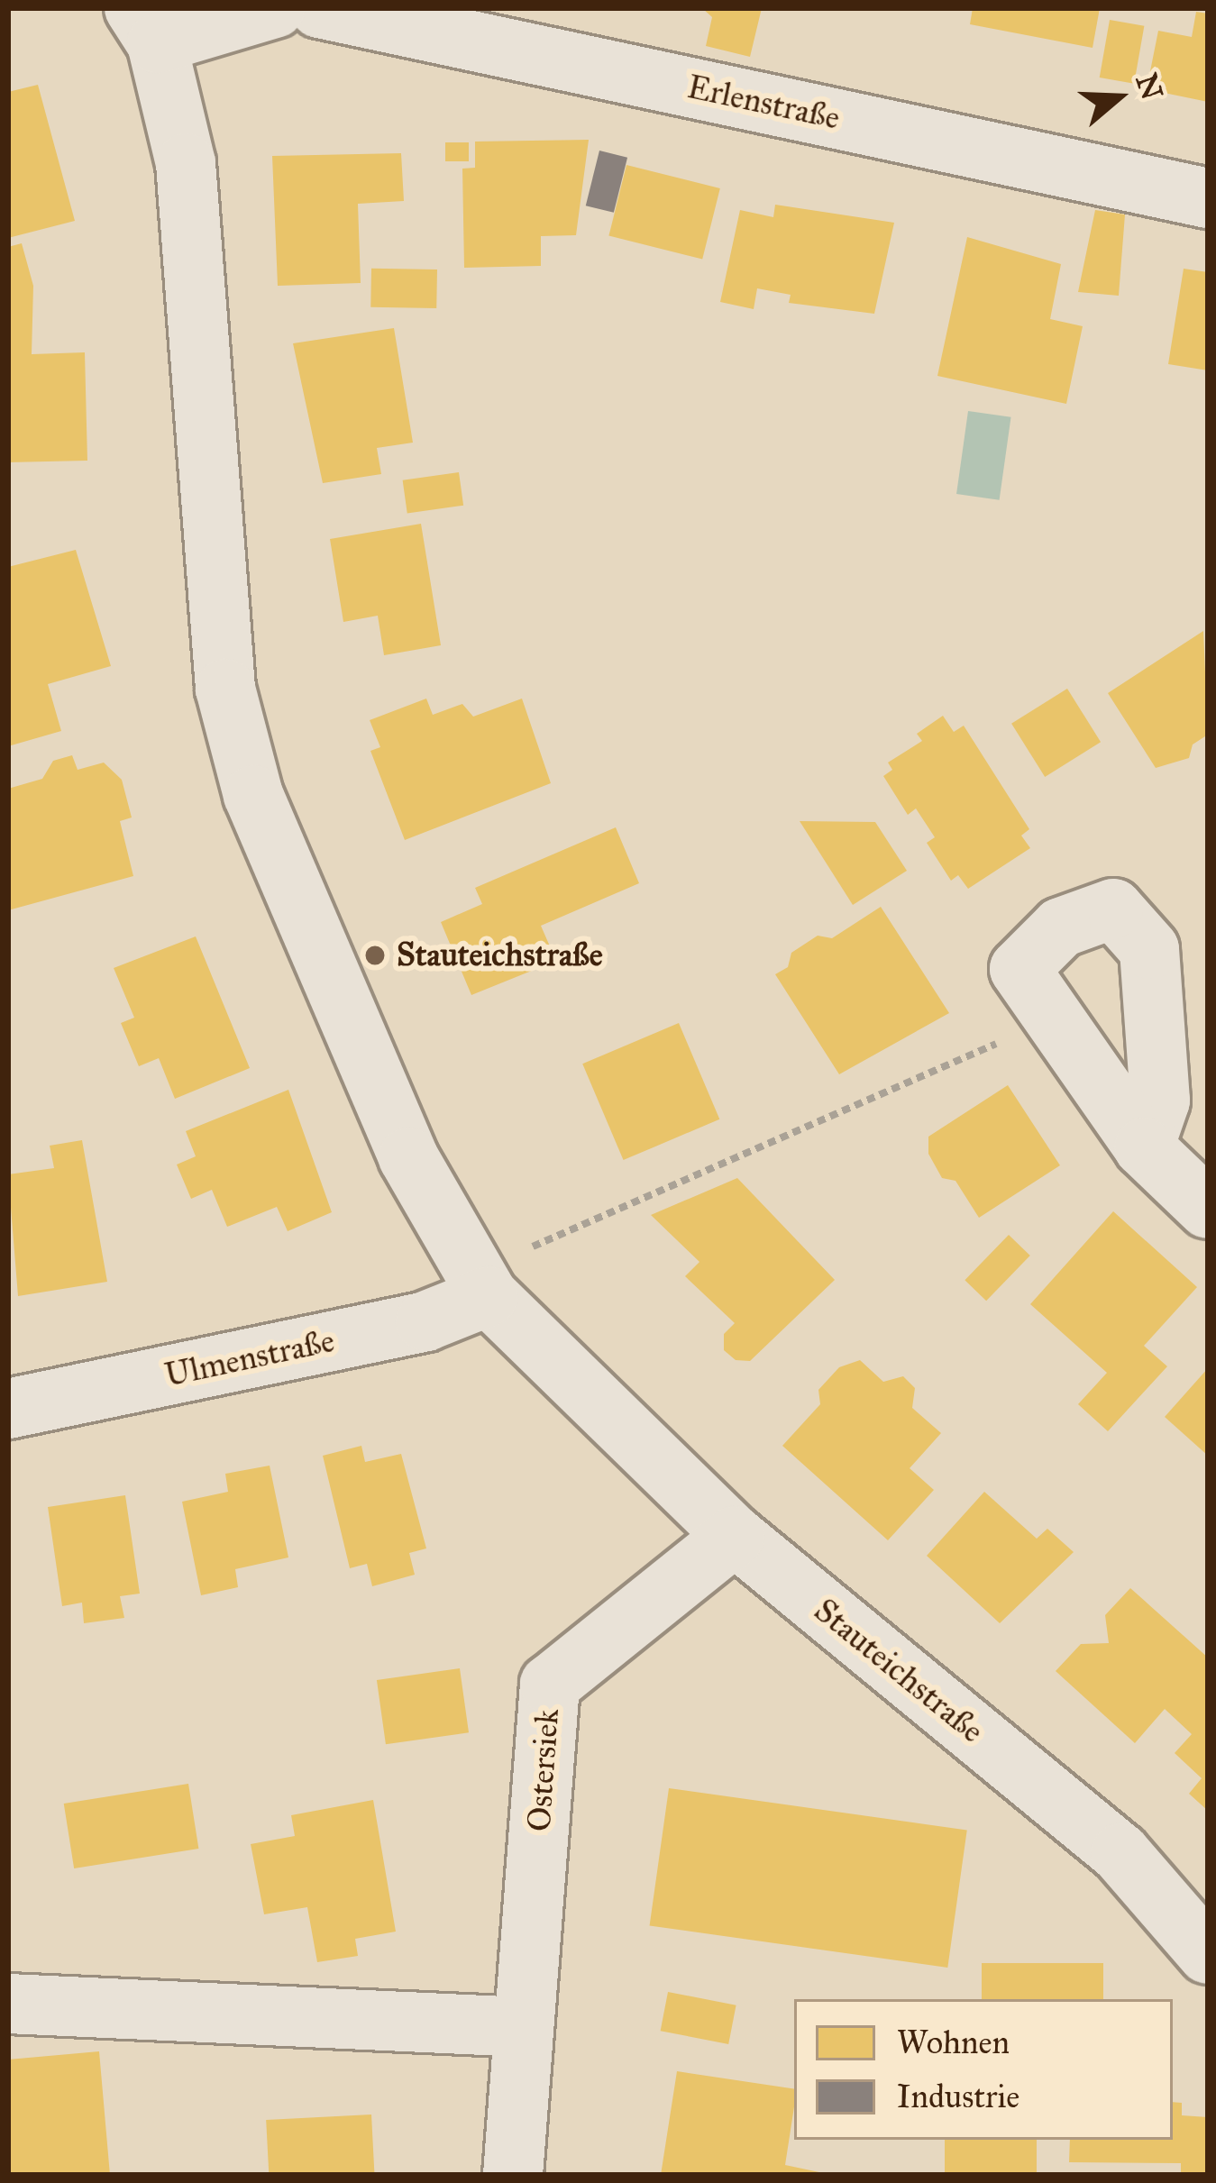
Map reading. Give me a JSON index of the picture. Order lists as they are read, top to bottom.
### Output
{
  "streets": {
    "street": [
      "Erlenstraße",
      "Ulmenstraße",
      "Stauteichstraße",
      "Ostersiek"
    ]
  },
  "crossings": [
    ["Ulmenstraße", "Stauteichstraße"],
    ["Stauteichstraße", "Ostersiek"]
  ],
  "places": ["Stauteichstraße"],
  "legend": ["Wohnen", "Industrie"],
  "north": "right"
}
